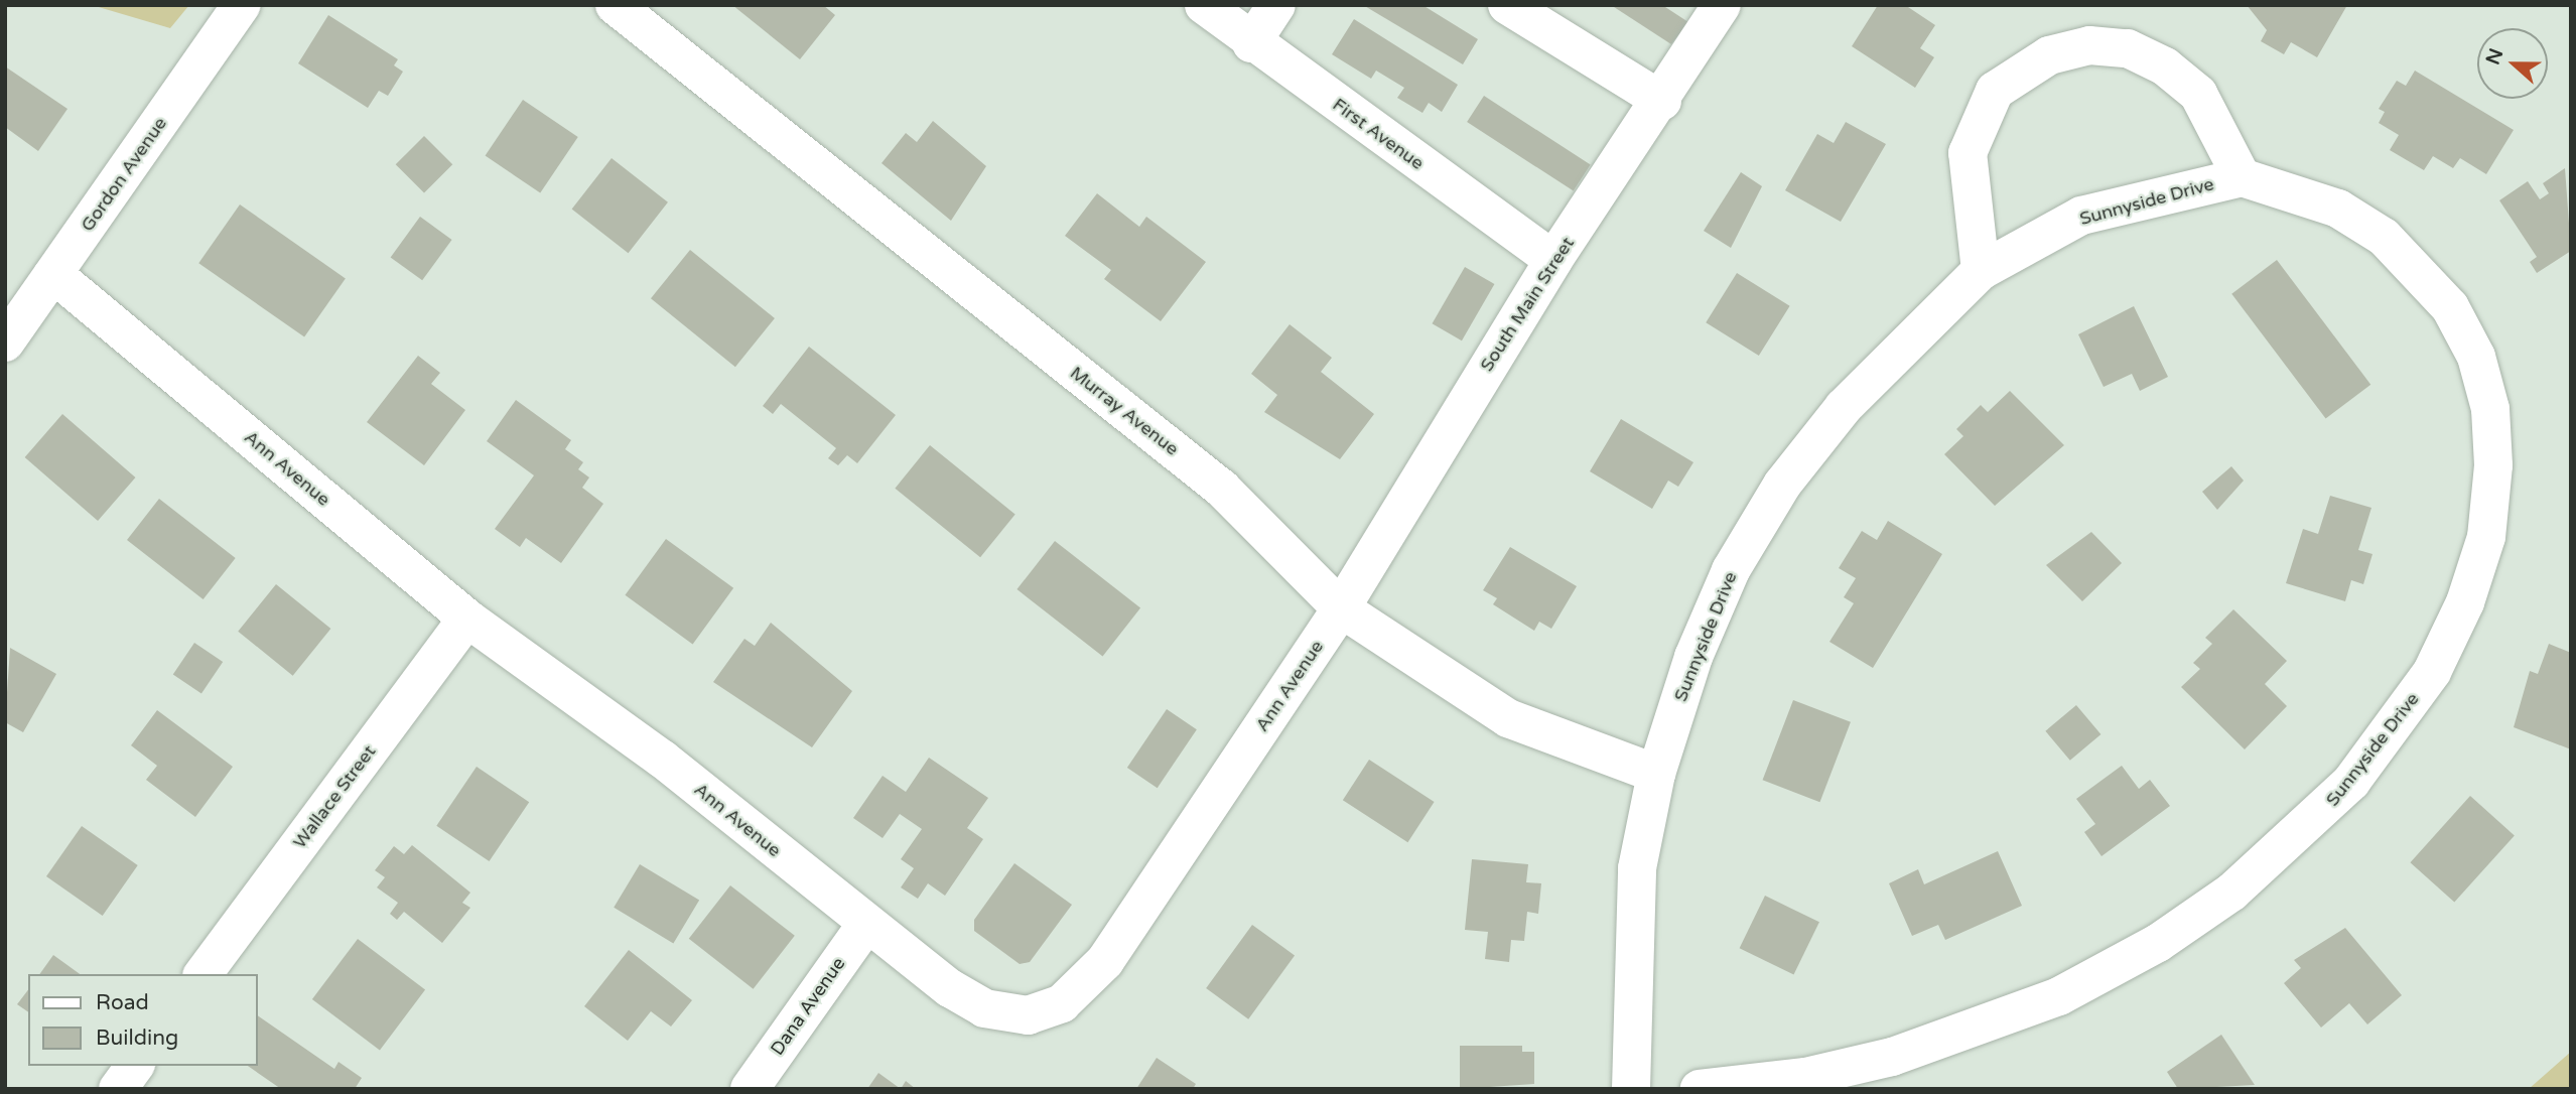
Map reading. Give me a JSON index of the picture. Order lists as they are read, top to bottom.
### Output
{
  "streets": {
    "street": [
      "First Avenue",
      "Gordon Avenue",
      "Sunnyside Drive",
      "South Main Street",
      "Murray Avenue",
      "Ann Avenue",
      "Wallace Street",
      "Dana Avenue"
    ]
  },
  "crossings": [
    ["First Avenue", "South Main Street"],
    ["Gordon Avenue", "Ann Avenue"],
    ["Sunnyside Drive", "Murray Avenue"],
    ["South Main Street", "Murray Avenue"],
    ["South Main Street", "Ann Avenue"],
    ["Murray Avenue", "Ann Avenue"],
    ["Ann Avenue", "Wallace Street"],
    ["Ann Avenue", "Dana Avenue"]
  ],
  "legend": ["Road", "Building"],
  "north": "left"
}
